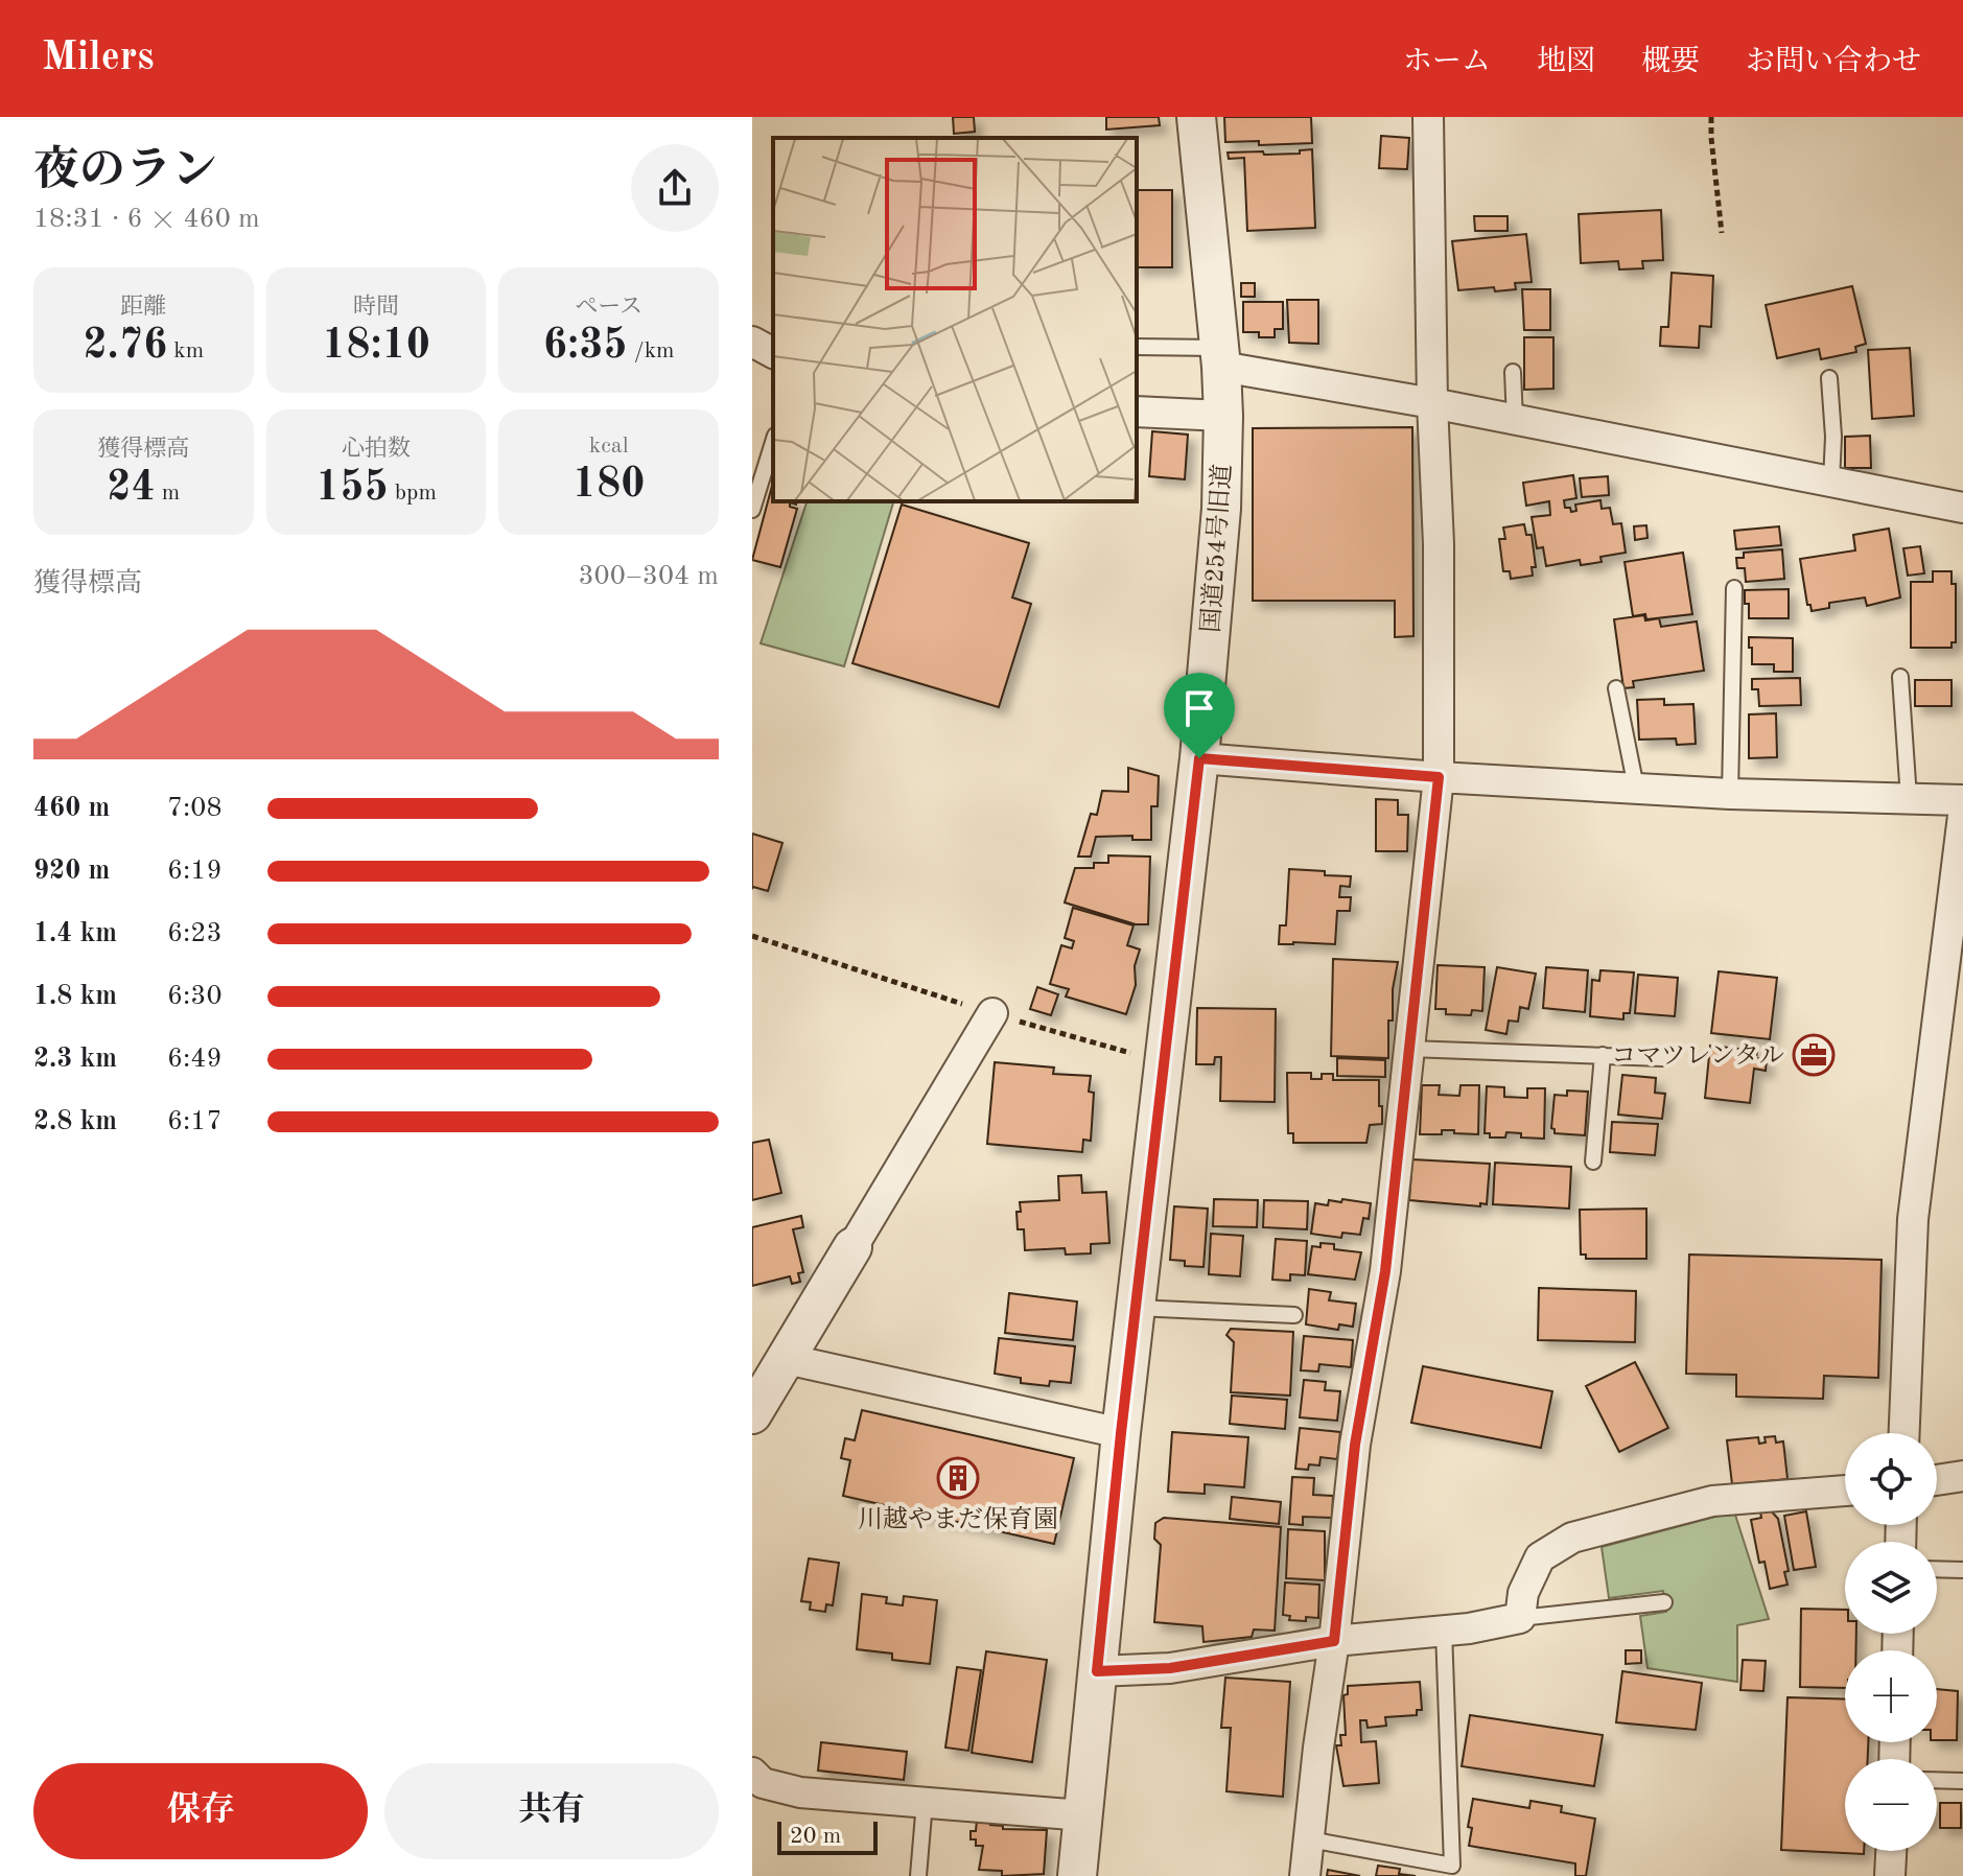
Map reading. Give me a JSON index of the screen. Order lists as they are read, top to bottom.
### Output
{
  "streets": {
    "street": ["国道254号旧道"]
  },
  "places": {
    "office": ["コマツレンタル"],
    "building": ["川越やまだ保育園"]
  },
  "scale_bar": "20 m",
  "page": {
    "header": "Milers",
    "nav": [
      "ホーム",
      "地図",
      "概要",
      "お問い合わせ"
    ],
    "heading": ["夜のラン", "18:31 · 6 × 460 m"],
    "stats": [
      ["距離", "2.76 km"],
      ["時間", "18:10"],
      ["ペース", "6:35 /km"],
      ["獲得標高", "24 m"],
      ["心拍数", "155 bpm"],
      ["kcal", "180"]
    ],
    "chart": ["獲得標高", "300–304 m"],
    "list": [
      {
        "name": "460 m",
        "note": "7:08"
      },
      {
        "name": "920 m",
        "note": "6:19"
      },
      {
        "name": "1.4 km",
        "note": "6:23"
      },
      {
        "name": "1.8 km",
        "note": "6:30"
      },
      {
        "name": "2.3 km",
        "note": "6:49"
      },
      {
        "name": "2.8 km",
        "note": "6:17"
      }
    ],
    "map_buttons": ["+", "−"],
    "buttons": ["保存", "共有"],
    "scale": "20 m"
  }
}
